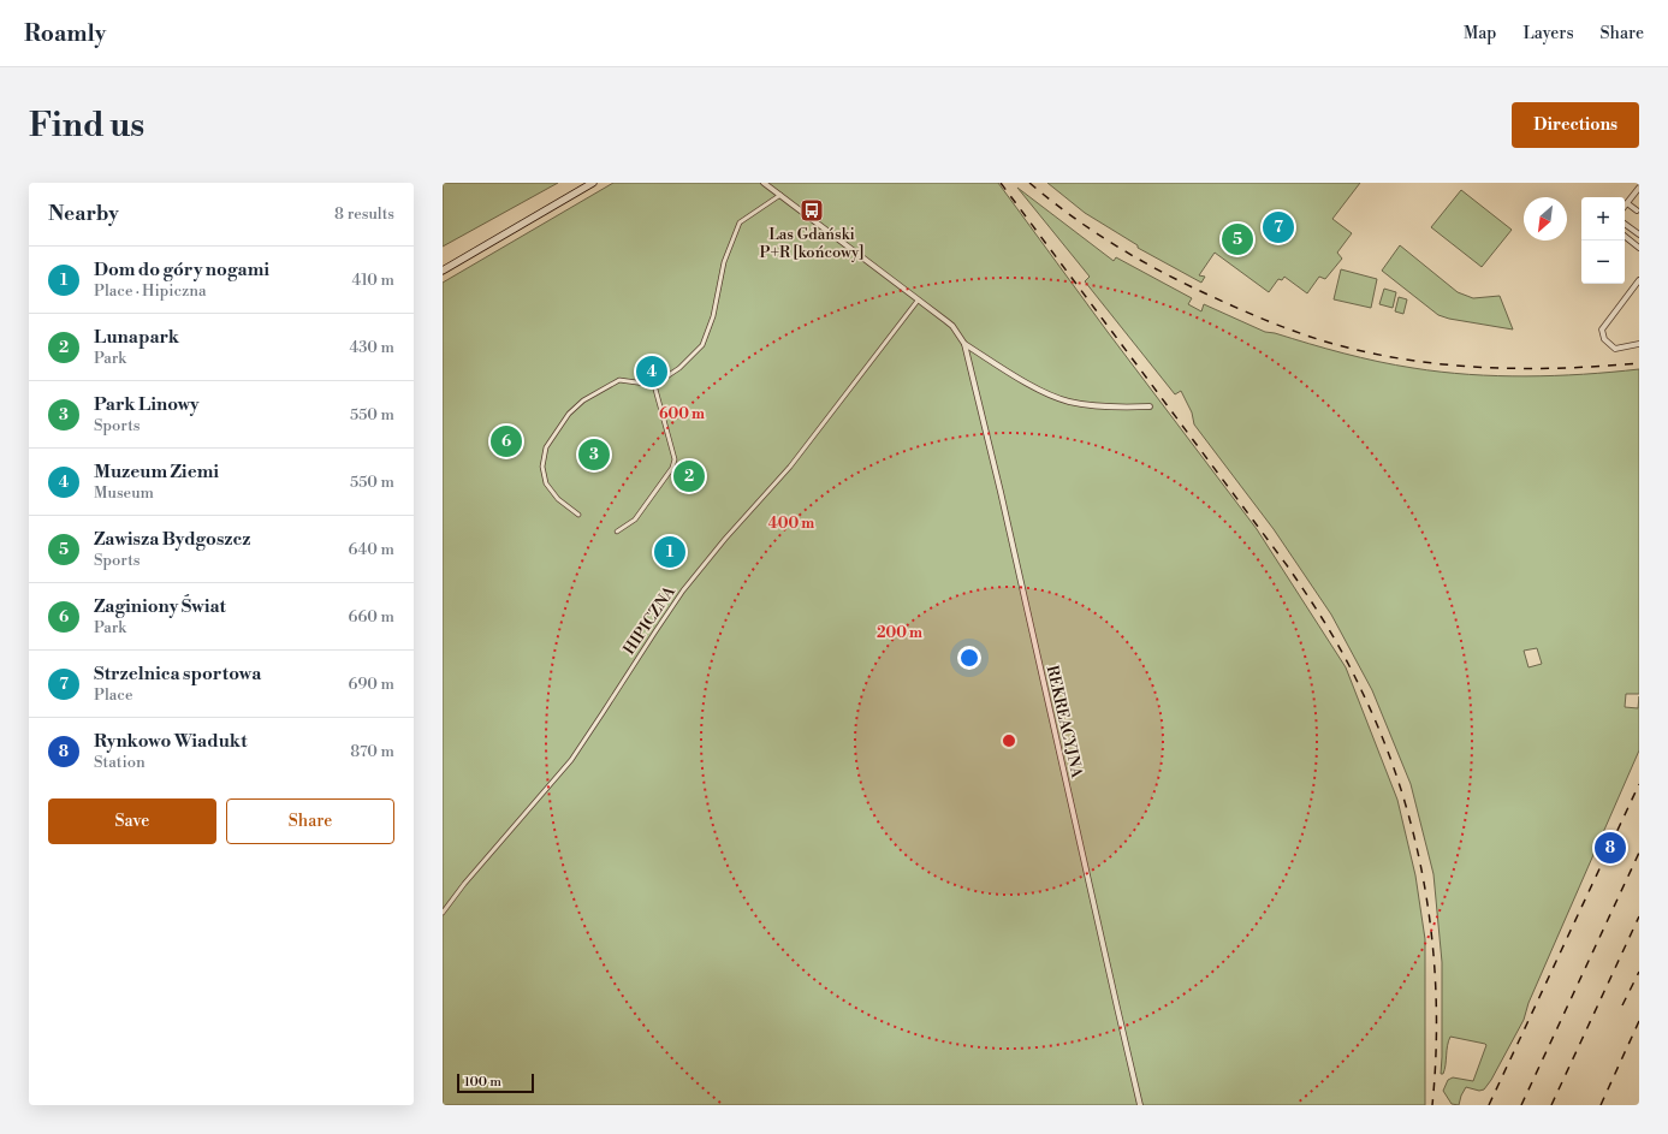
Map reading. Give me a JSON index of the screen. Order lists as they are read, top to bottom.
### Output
{
  "streets": {
    "street": ["HIPICZNA", "REKREACYJNA"]
  },
  "crossings": [
    ["HIPICZNA", "REKREACYJNA"]
  ],
  "places": {
    "bus stop": ["Las Gdański P+R [końcowy]"]
  },
  "scale_bar": "100 m",
  "north": "bottom left",
  "page": {
    "header": "Roamly",
    "nav": ["Map", "Layers", "Share"],
    "buttons": [
      "Directions",
      ["Save", "Share"]
    ],
    "title": "Find us",
    "heading": ["Nearby", "8 results"],
    "map_buttons": ["+", "−"],
    "pins": [
      "7",
      "5",
      "4",
      "6",
      "3",
      "2",
      "1",
      "8"
    ],
    "list": [
      {
        "mark": "1",
        "name": "Dom do góry nogami",
        "note": "Place · Hipiczna",
        "value": "410 m"
      },
      {
        "mark": "2",
        "name": "Lunapark",
        "note": "Park",
        "value": "430 m"
      },
      {
        "mark": "3",
        "name": "Park Linowy",
        "note": "Sports",
        "value": "550 m"
      },
      {
        "mark": "4",
        "name": "Muzeum Ziemi",
        "note": "Museum",
        "value": "550 m"
      },
      {
        "mark": "5",
        "name": "Zawisza Bydgoszcz",
        "note": "Sports",
        "value": "640 m"
      },
      {
        "mark": "6",
        "name": "Zaginiony Świat",
        "note": "Park",
        "value": "660 m"
      },
      {
        "mark": "7",
        "name": "Strzelnica sportowa",
        "note": "Place",
        "value": "690 m"
      },
      {
        "mark": "8",
        "name": "Rynkowo Wiadukt",
        "note": "Station",
        "value": "870 m"
      }
    ],
    "scale": "100 m"
  },
  "rings": ["600 m", "400 m", "200 m"]
}
